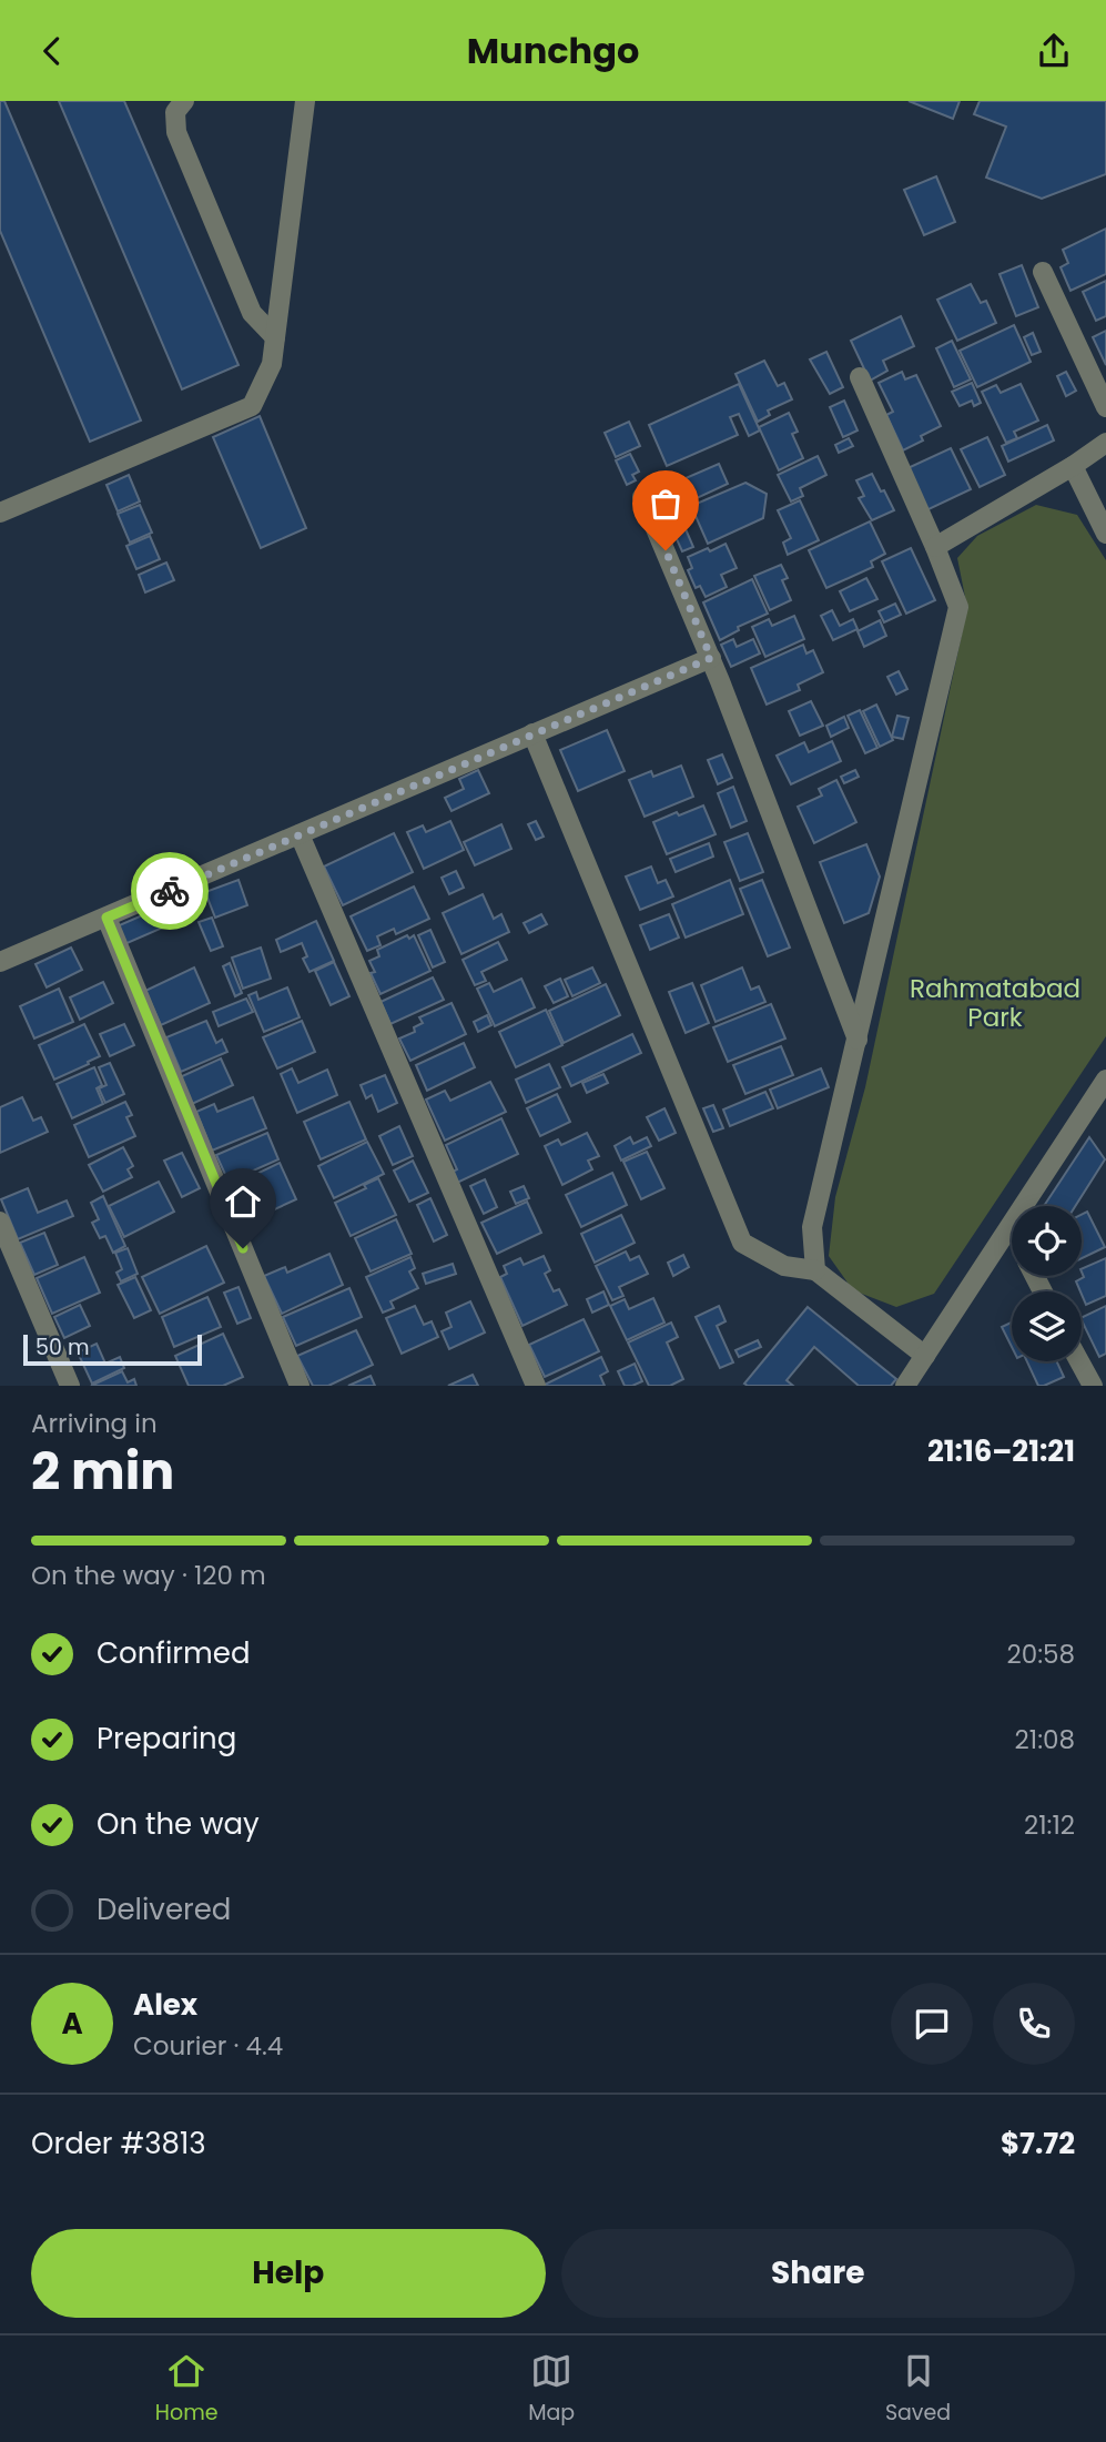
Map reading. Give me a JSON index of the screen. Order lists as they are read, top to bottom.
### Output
{
  "parks": ["Rahmatabad Park"],
  "scale_bar": "50 m",
  "page": {
    "header": "Munchgo",
    "scale": "50 m",
    "heading": ["2 min", "Arriving in", "21:16–21:21"],
    "panel": [
      "Alex",
      "Courier · 4.4",
      "Order #3813",
      "$7.72"
    ],
    "bar": "On the way · 120 m",
    "list": [
      ["Confirmed", "20:58"],
      ["Preparing", "21:08"],
      ["On the way", "21:12"],
      "Delivered"
    ],
    "round": "A",
    "buttons": ["Help", "Share"],
    "tabs": ["Home", "Map", "Saved"]
  }
}
